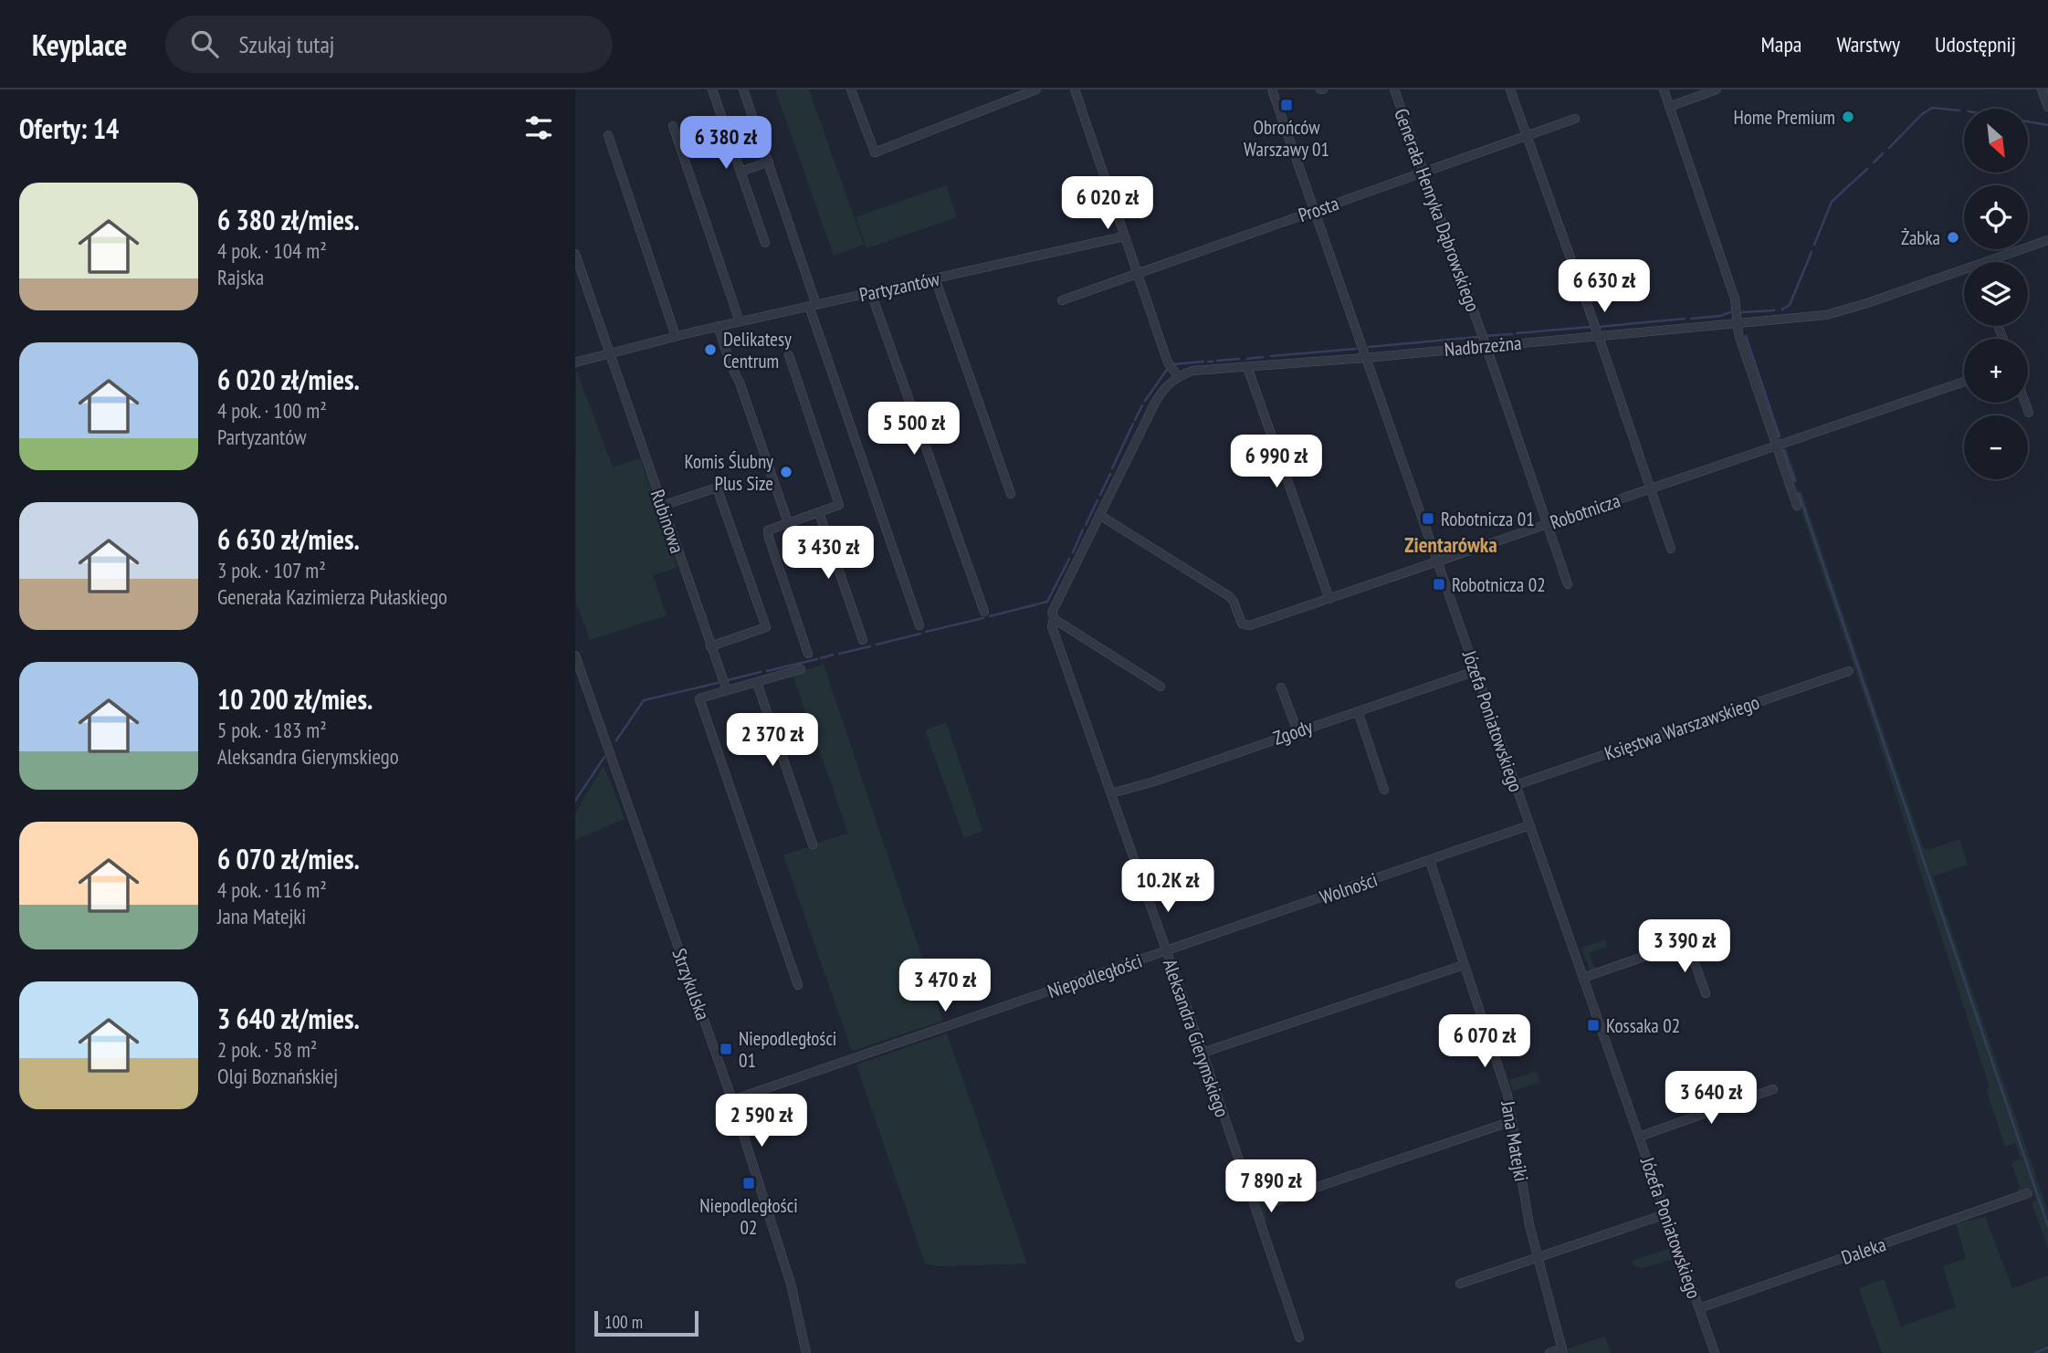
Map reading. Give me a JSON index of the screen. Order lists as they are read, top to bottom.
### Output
{
  "streets": {
    "street": [
      "Prosta",
      "Generała Henryka Dąbrowskiego",
      "Partyzantów",
      "Nadbrzeżna",
      "Robotnicza",
      "Rubinowa",
      "Józefa Poniatowskiego",
      "Księstwa Warszawskiego",
      "Zgody",
      "Wolności",
      "Niepodległości",
      "Strzykulska",
      "Aleksandra Gierymskiego",
      "Jana Matejki",
      "Daleka"
    ]
  },
  "crossings": [
    ["Prosta", "Generała Henryka Dąbrowskiego"],
    ["Prosta", "Józefa Poniatowskiego"],
    ["Generała Henryka Dąbrowskiego", "Nadbrzeżna"],
    ["Generała Henryka Dąbrowskiego", "Robotnicza"],
    ["Partyzantów", "Rubinowa"],
    ["Nadbrzeżna", "Józefa Poniatowskiego"],
    ["Robotnicza", "Józefa Poniatowskiego"],
    ["Józefa Poniatowskiego", "Księstwa Warszawskiego"],
    ["Józefa Poniatowskiego", "Zgody"],
    ["Józefa Poniatowskiego", "Wolności"],
    ["Józefa Poniatowskiego", "Daleka"],
    ["Zgody", "Aleksandra Gierymskiego"],
    ["Wolności", "Niepodległości"],
    ["Wolności", "Aleksandra Gierymskiego"],
    ["Wolności", "Jana Matejki"],
    ["Niepodległości", "Strzykulska"],
    ["Niepodległości", "Aleksandra Gierymskiego"]
  ],
  "districts": ["Zientarówka"],
  "places": {
    "transit": [
      "Obrońców Warszawy 01",
      "Robotnicza 01",
      "Robotnicza 02",
      "Kossaka 02",
      "Niepodległości 01",
      "Niepodległości 02"
    ],
    "other": [
      "Home Premium",
      "Żabka",
      "Delikatesy Centrum",
      "Komis Ślubny Plus Size"
    ]
  },
  "scale_bar": "100 m",
  "north": "bottom right",
  "page": {
    "header": "Keyplace",
    "search": "Szukaj tutaj",
    "nav": ["Mapa", "Warstwy", "Udostępnij"],
    "heading": "Oferty: 14",
    "map_buttons": ["+", "−"],
    "price": [
      "6 380 zł",
      "6 020 zł",
      "6 630 zł",
      "5 500 zł",
      "6 990 zł",
      "3 430 zł",
      "2 370 zł",
      "10.2K zł",
      "3 390 zł",
      "3 470 zł",
      "6 070 zł",
      "3 640 zł",
      "2 590 zł",
      "7 890 zł"
    ],
    "list": [
      {
        "name": "6 380 zł/mies.",
        "note": "4 pok. · 104 m² · Rajska"
      },
      {
        "name": "6 020 zł/mies.",
        "note": "4 pok. · 100 m² · Partyzantów"
      },
      {
        "name": "6 630 zł/mies.",
        "note": "3 pok. · 107 m² · Generała Kazimierza Pułaskiego"
      },
      {
        "name": "10 200 zł/mies.",
        "note": "5 pok. · 183 m² · Aleksandra Gierymskiego"
      },
      {
        "name": "6 070 zł/mies.",
        "note": "4 pok. · 116 m² · Jana Matejki"
      },
      {
        "name": "3 640 zł/mies.",
        "note": "2 pok. · 58 m² · Olgi Boznańskiej"
      }
    ],
    "scale": "100 m"
  }
}
